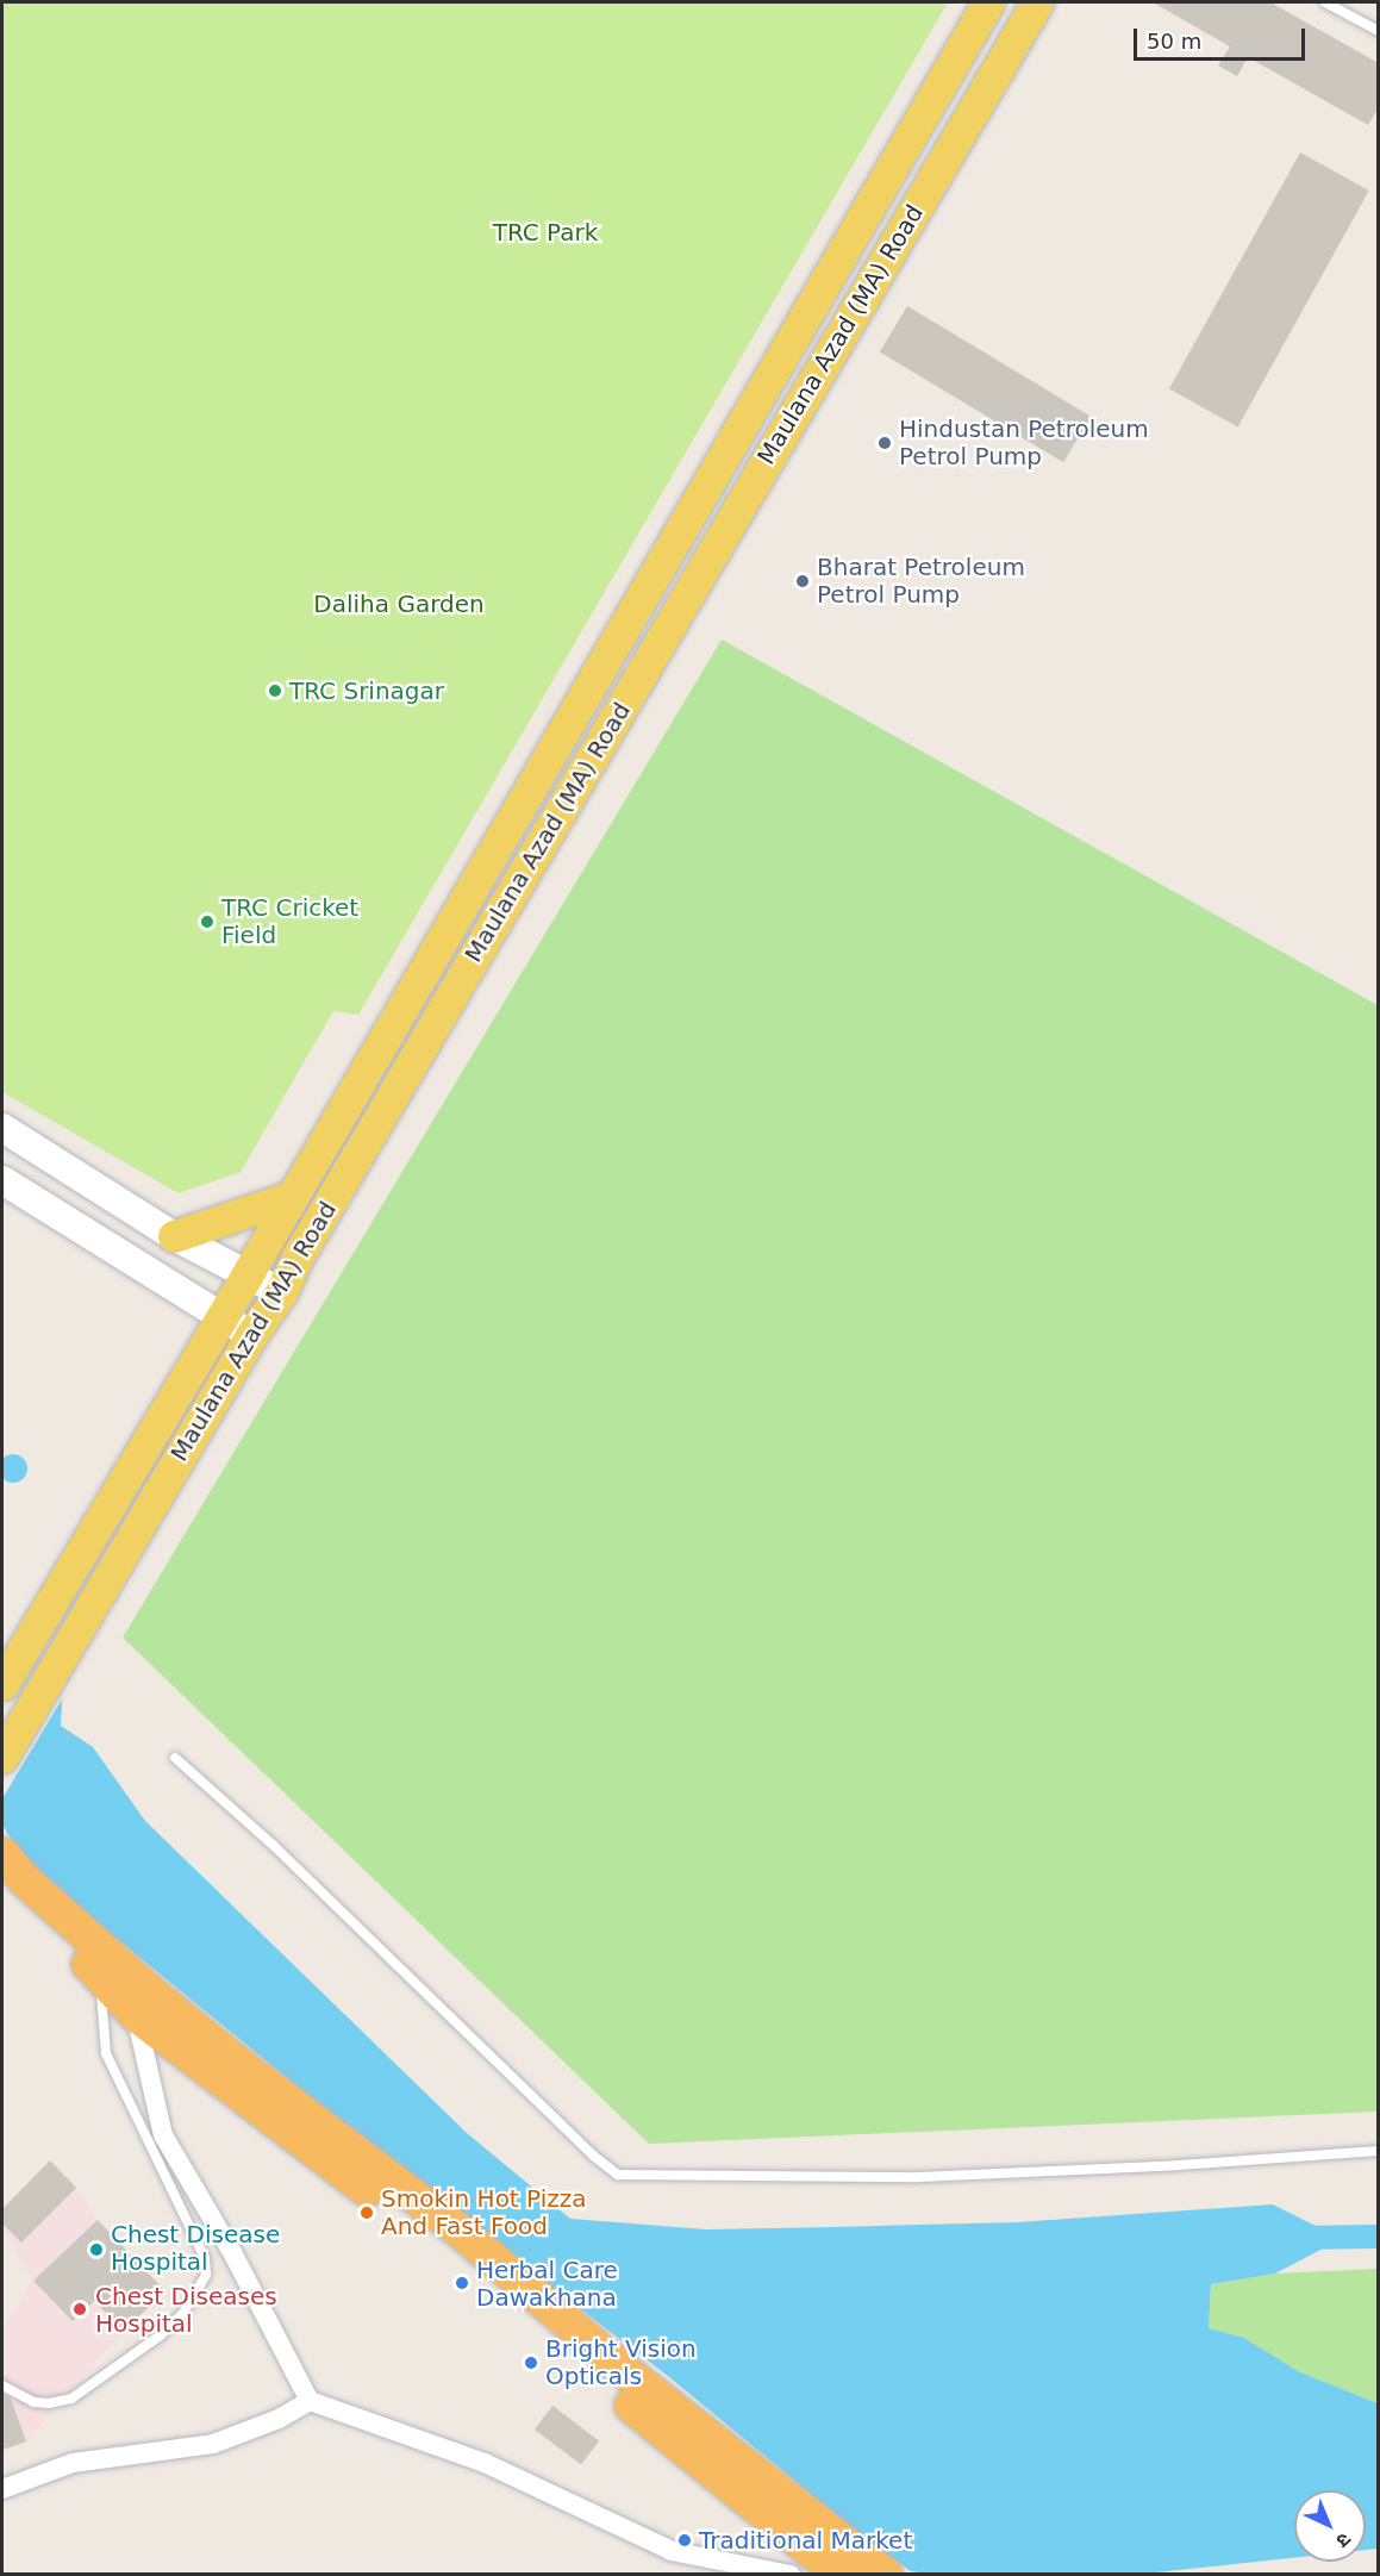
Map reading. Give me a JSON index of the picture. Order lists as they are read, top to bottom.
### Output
{
  "streets": {
    "main road": ["Maulana Azad (MA) Road"]
  },
  "parks": ["TRC Park", "Daliha Garden"],
  "places": [
    "Hindustan Petroleum Petrol Pump",
    "Bharat Petroleum Petrol Pump",
    "TRC Srinagar",
    "TRC Cricket Field",
    "Smokin Hot Pizza And Fast Food",
    "Chest Disease Hospital",
    "Herbal Care Dawakhana",
    "Chest Diseases Hospital",
    "Bright Vision Opticals",
    "Traditional Market"
  ],
  "scale_bar": "50 m",
  "north": "bottom right"
}
